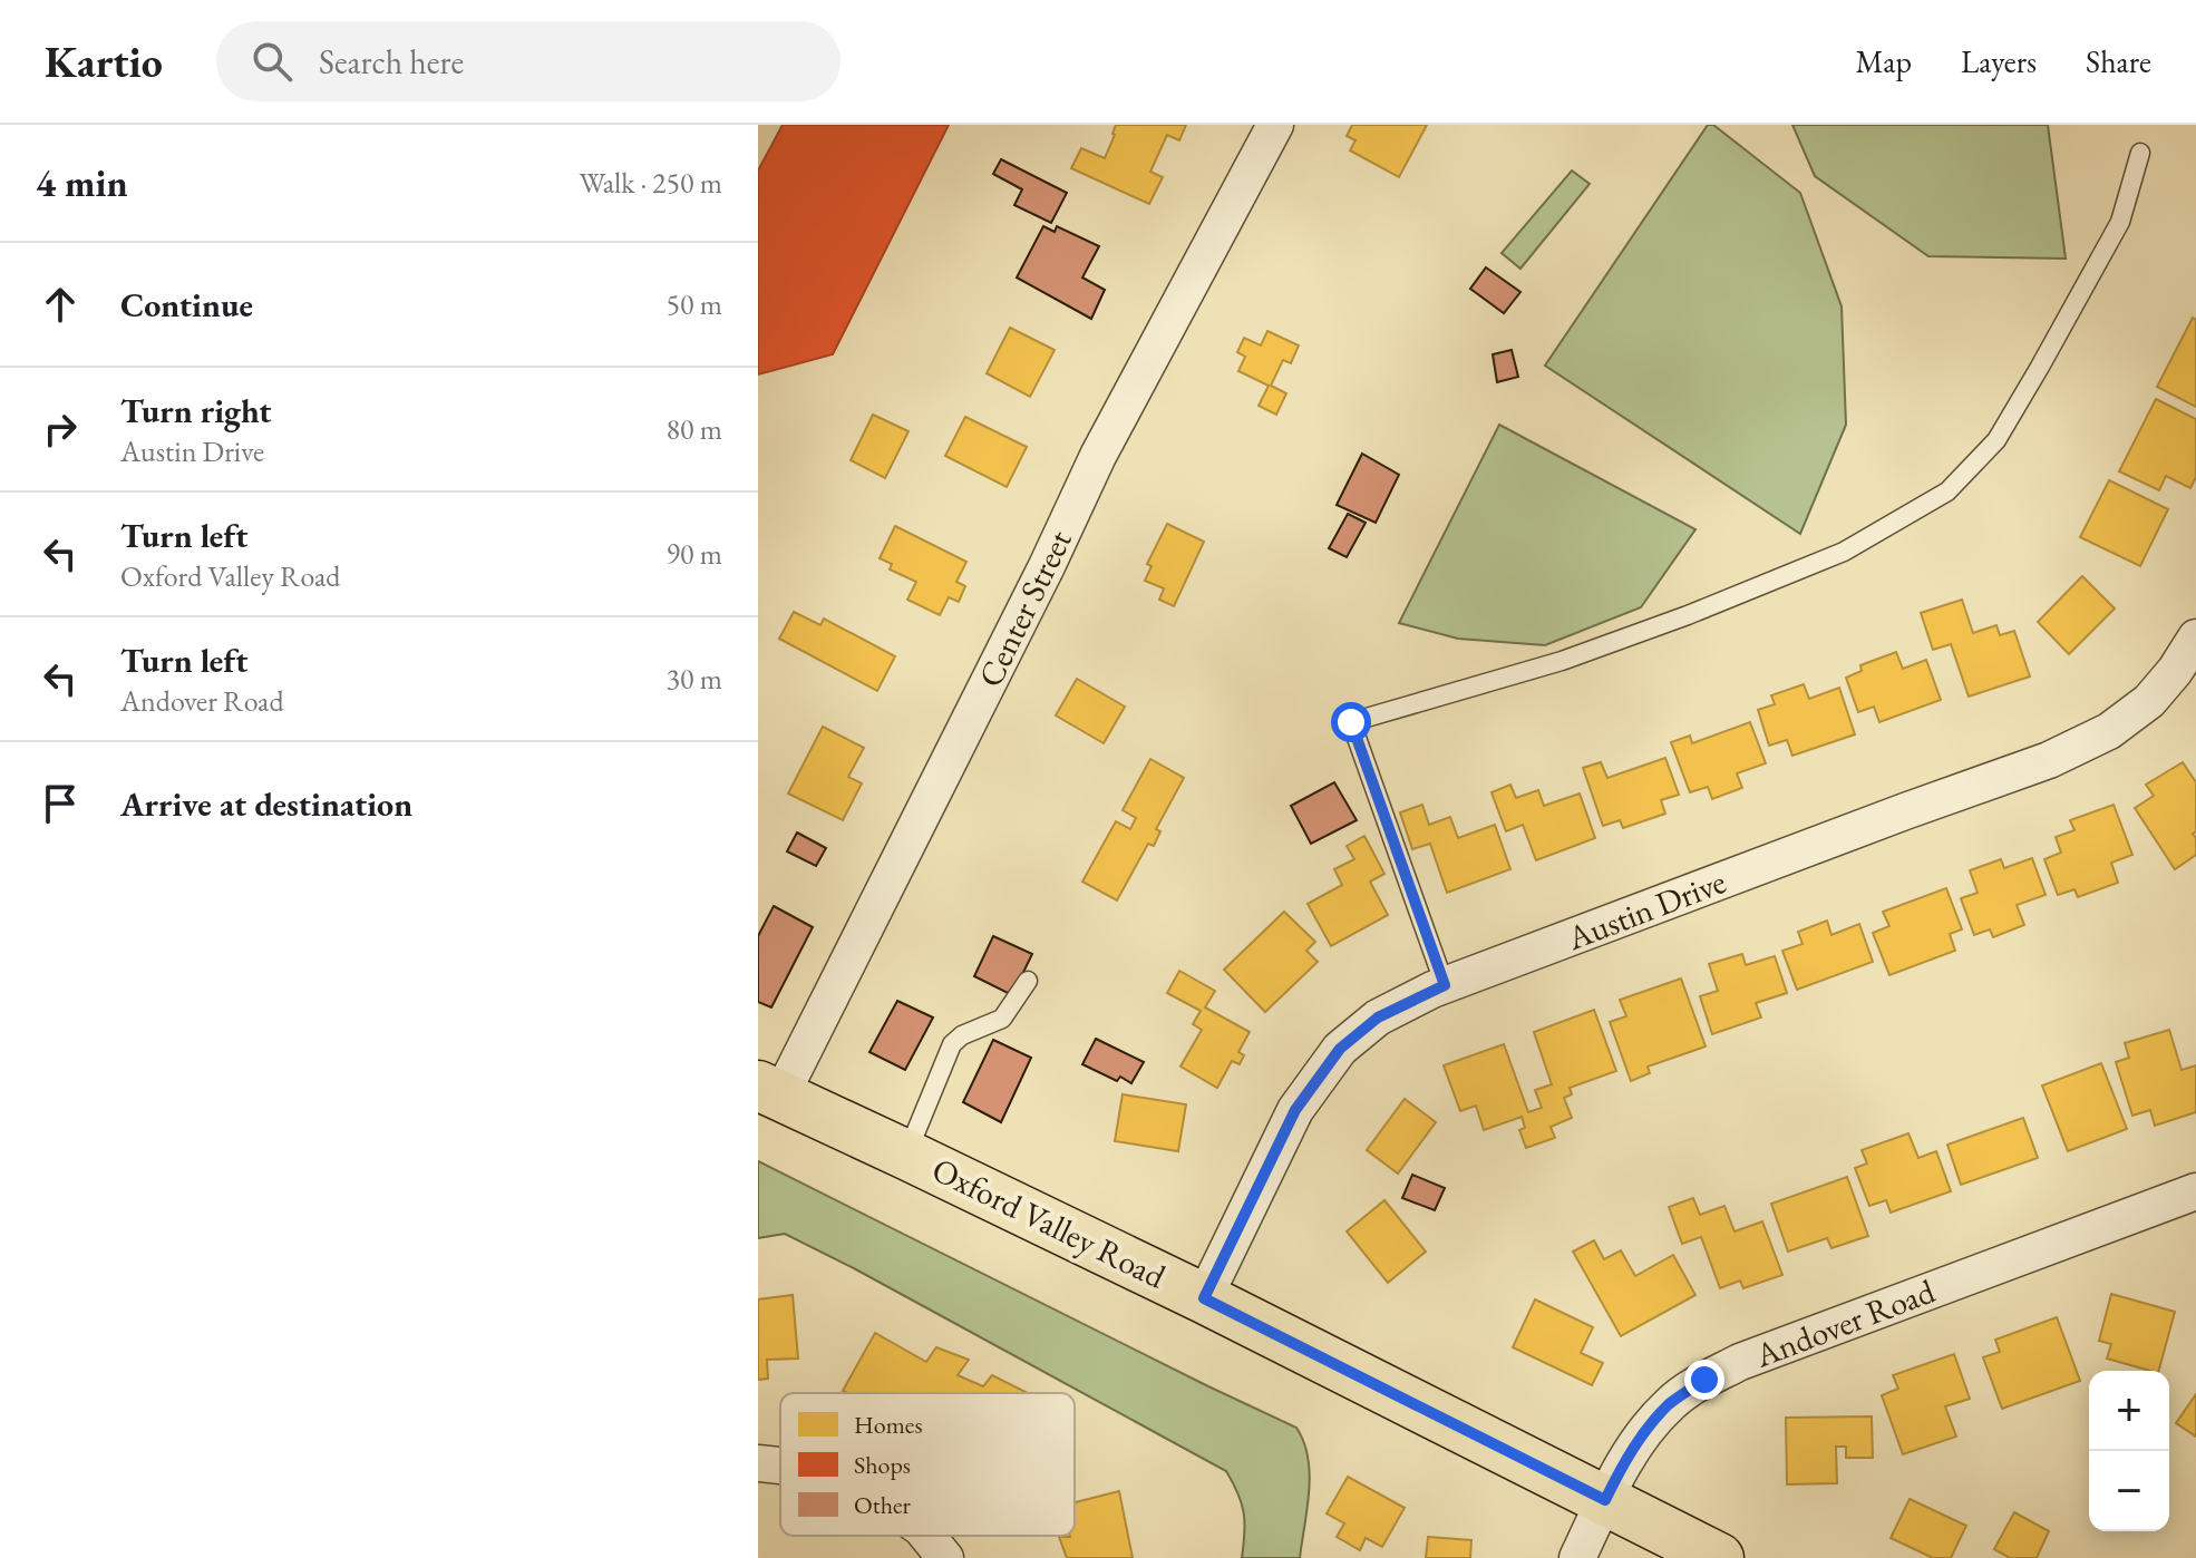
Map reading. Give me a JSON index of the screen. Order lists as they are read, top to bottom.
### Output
{
  "streets": {
    "main road": ["Oxford Valley Road"],
    "street": ["Center Street", "Austin Drive", "Andover Road"]
  },
  "crossings": [
    ["Center Street", "Oxford Valley Road"],
    ["Austin Drive", "Oxford Valley Road"],
    ["Oxford Valley Road", "Andover Road"]
  ],
  "legend": ["Homes", "Shops", "Other"],
  "page": {
    "header": "Kartio",
    "search": "Search here",
    "nav": ["Map", "Layers", "Share"],
    "heading": ["4 min", "Walk · 250 m"],
    "list": [
      ["Continue", "50 m"],
      ["Turn right", "Austin Drive", "80 m"],
      ["Turn left", "Oxford Valley Road", "90 m"],
      ["Turn left", "Andover Road", "30 m"],
      "Arrive at destination"
    ],
    "map_buttons": ["+", "−"]
  }
}
